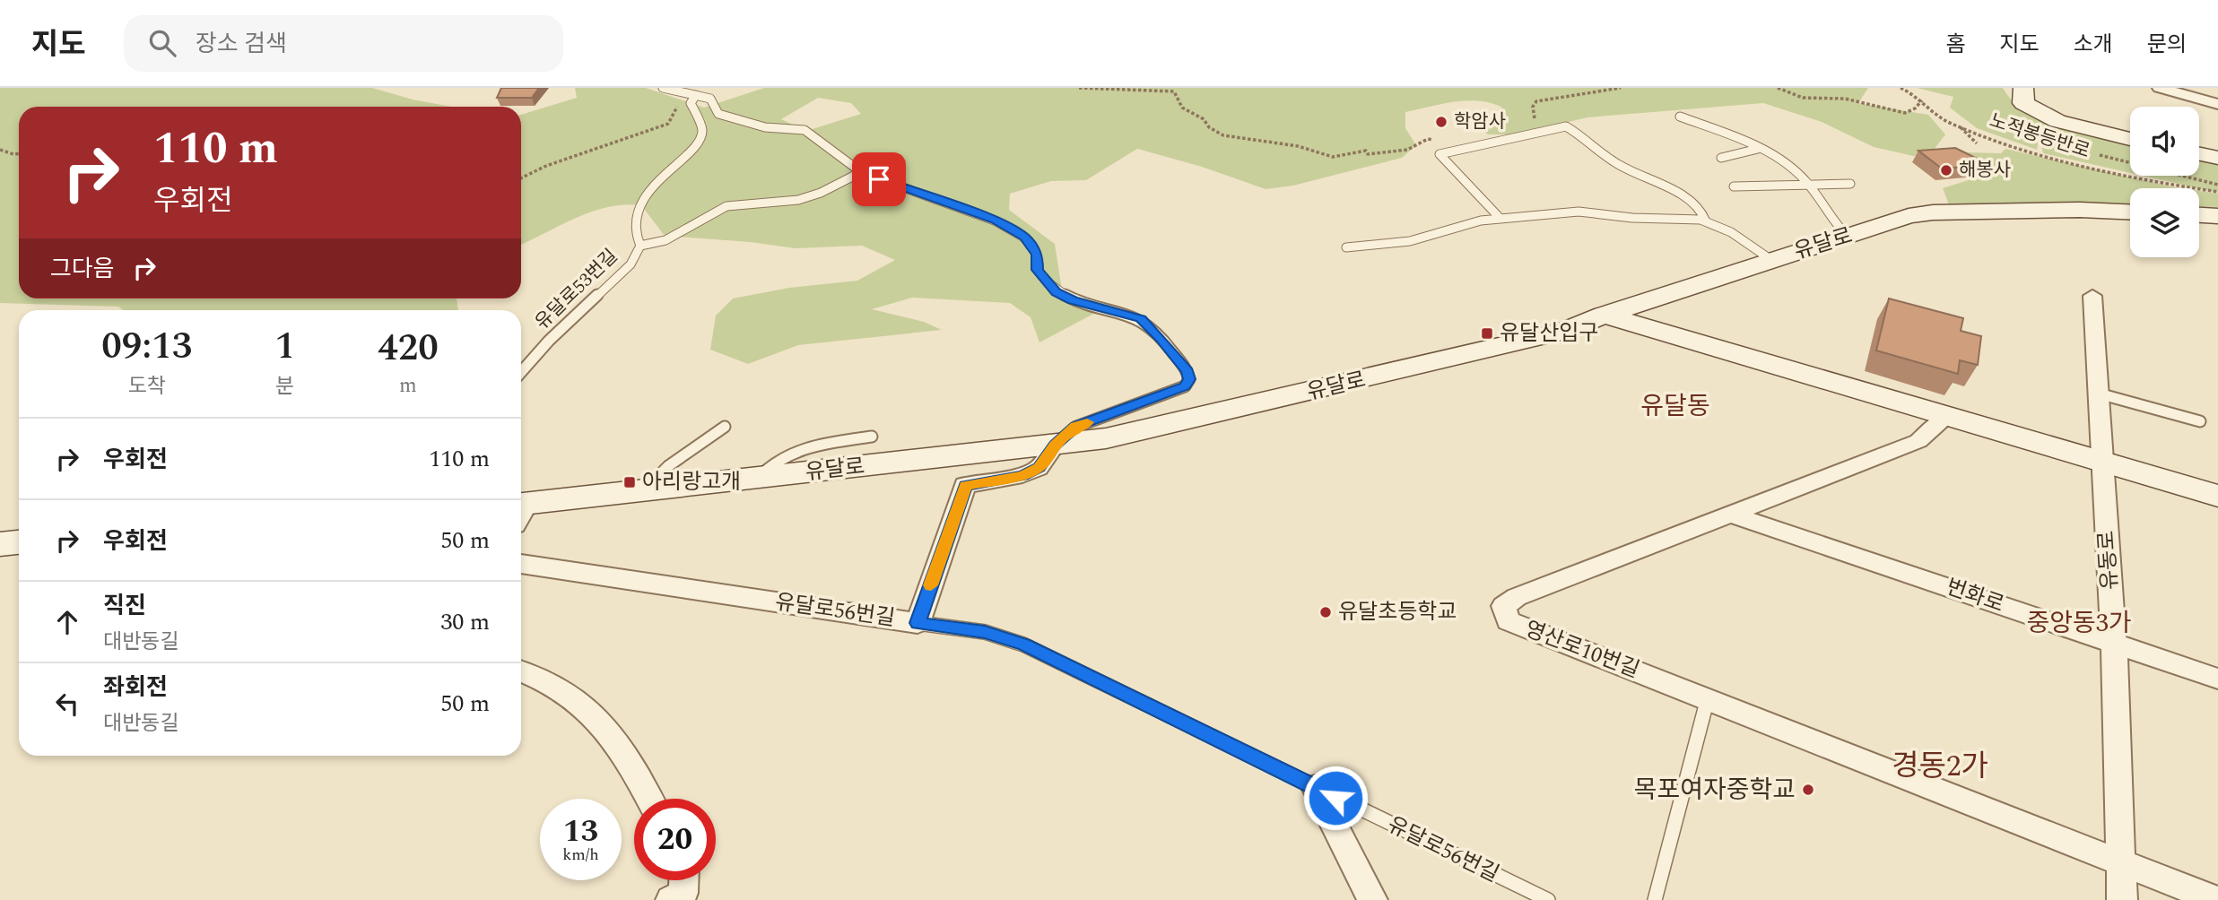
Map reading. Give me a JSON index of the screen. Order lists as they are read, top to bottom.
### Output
{
  "streets": {
    "street": [
      "유달로",
      "유동로",
      "번화로",
      "유달로56번길",
      "영산로10번길"
    ],
    "lane": ["유달로53번길"],
    "path": ["노적봉등반로"]
  },
  "crossings": [
    ["유동로", "번화로"],
    ["유동로", "영산로10번길"],
    ["번화로", "영산로10번길"]
  ],
  "districts": ["유달동", "중앙동3가", "경동2가"],
  "places": {
    "other": [
      "학암사",
      "해봉사",
      "유달초등학교",
      "목포여자중학교"
    ],
    "transit": ["유달산입구", "아리랑고개"]
  },
  "page": {
    "header": "지도",
    "search": "장소 검색",
    "nav": [
      "홈",
      "지도",
      "소개",
      "문의"
    ],
    "turn": ["110 m", "우회전"],
    "then": "그다음",
    "eta": [
      "09:13",
      "도착",
      "1",
      "분",
      "420",
      "m"
    ],
    "list": [
      {
        "name": "우회전",
        "value": "110 m"
      },
      {
        "name": "우회전",
        "value": "50 m"
      },
      {
        "name": "직진",
        "note": "대반동길",
        "value": "30 m"
      },
      {
        "name": "좌회전",
        "note": "대반동길",
        "value": "50 m"
      }
    ],
    "speed": "13 km/h",
    "limit": "20"
  }
}
